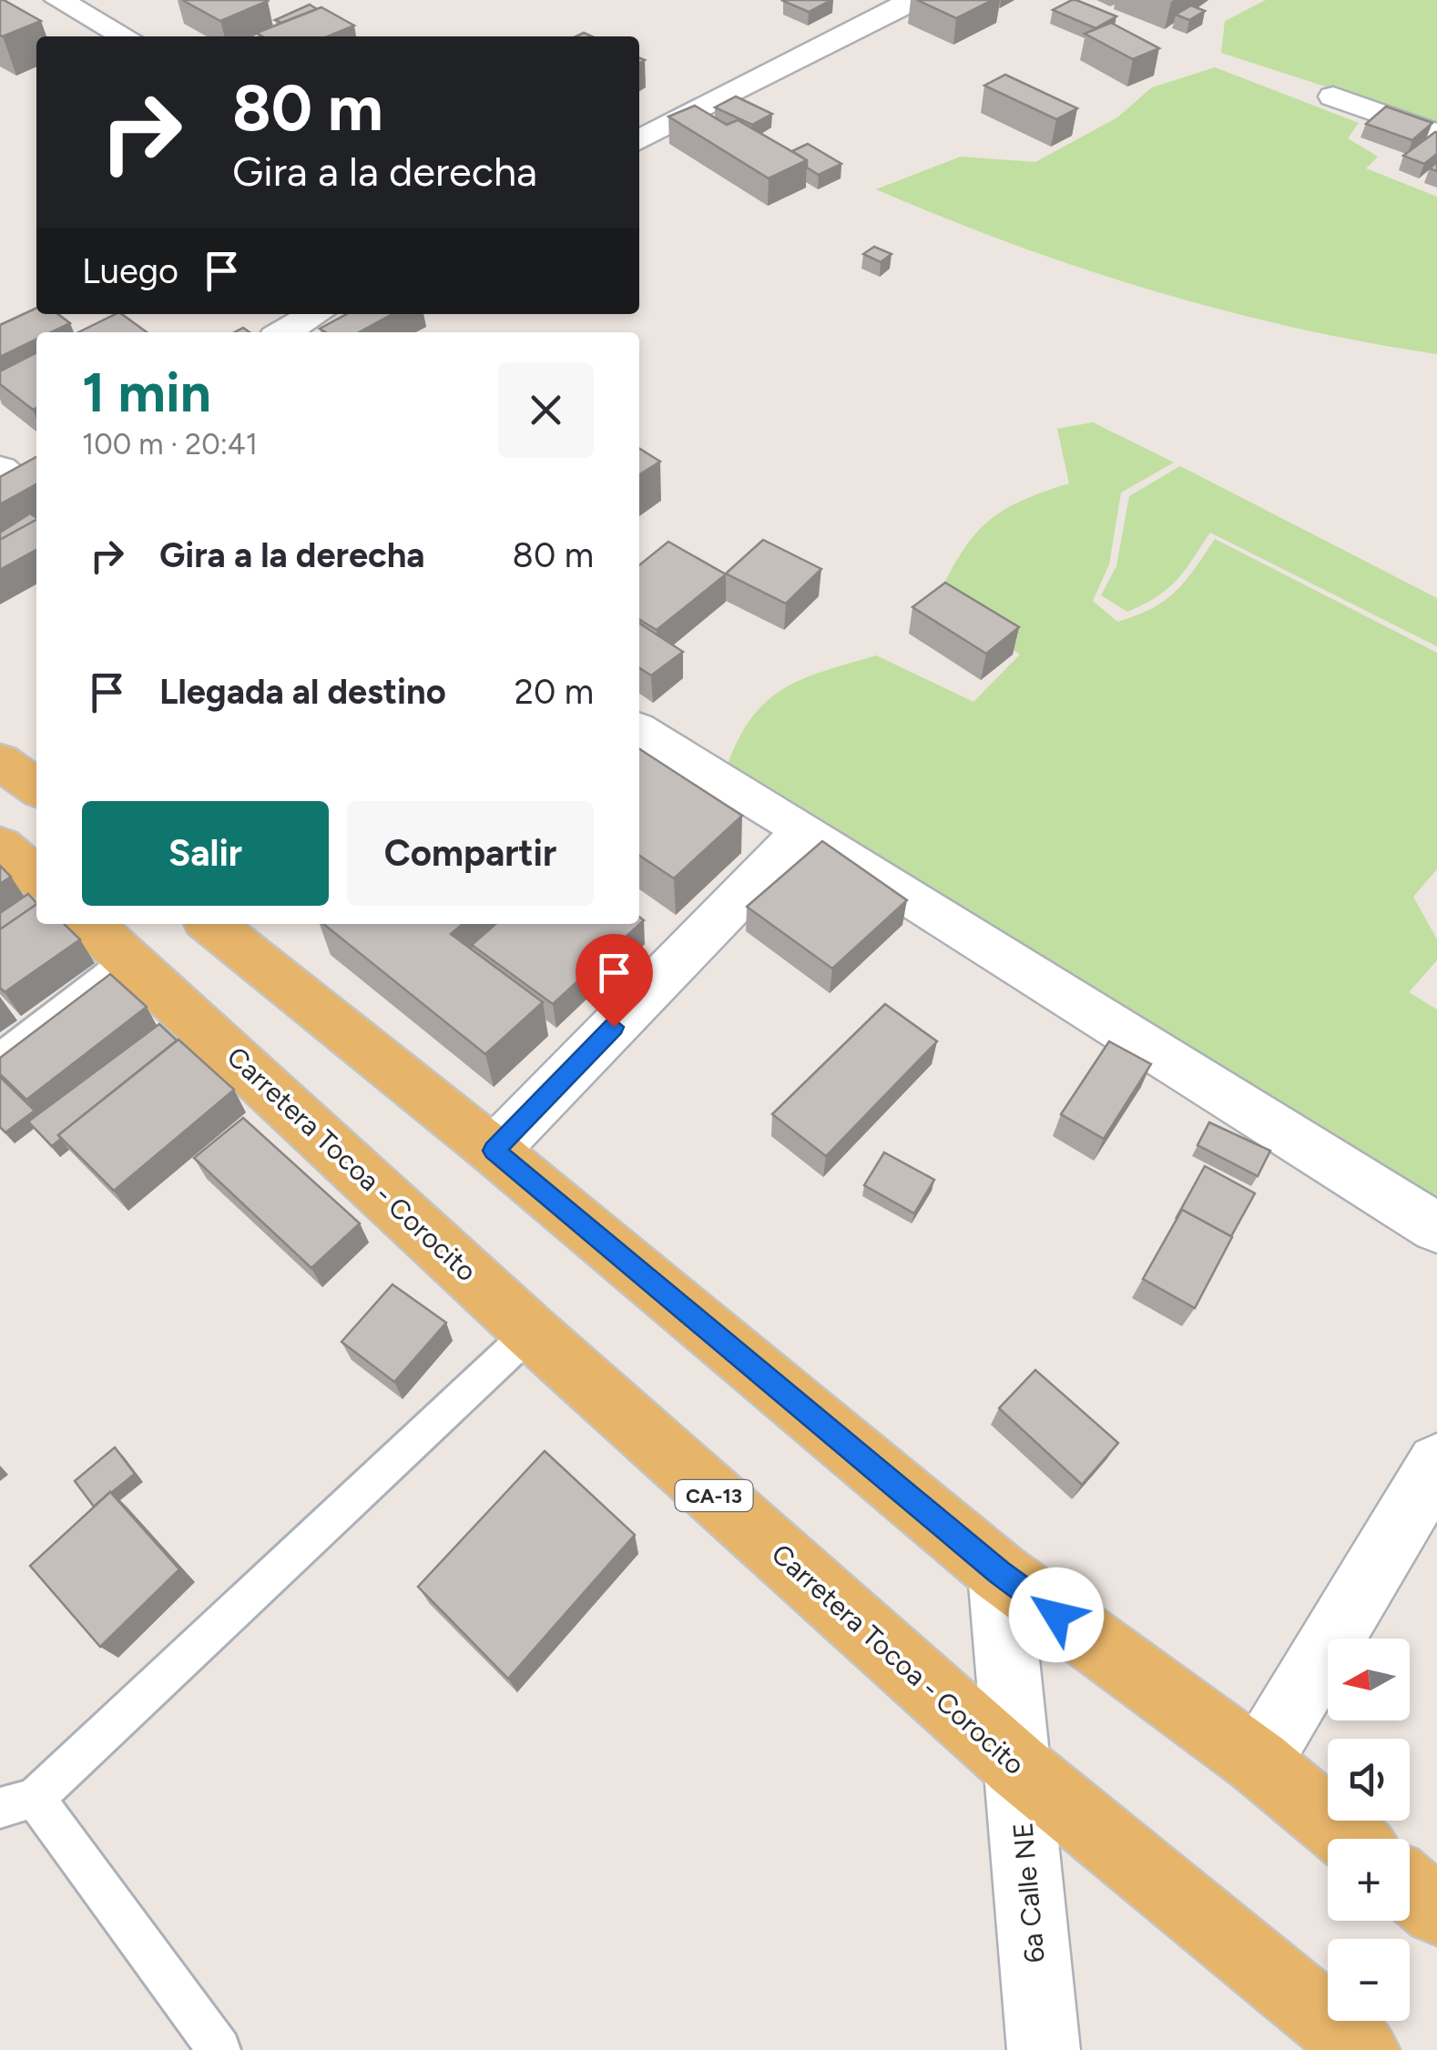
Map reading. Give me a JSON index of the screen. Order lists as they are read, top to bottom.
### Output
{
  "streets": {
    "main road": ["Carretera Tocoa - Corocito", "CA-13"],
    "street": ["6a Calle NE"]
  },
  "crossings": [
    ["Carretera Tocoa - Corocito", "6a Calle NE"]
  ],
  "north": "left",
  "page": {
    "turn": ["80 m", "Gira a la derecha"],
    "then": "Luego",
    "heading": ["1 min", "100 m · 20:41"],
    "list": [
      {
        "name": "Gira a la derecha",
        "value": "80 m"
      },
      {
        "name": "Llegada al destino",
        "value": "20 m"
      }
    ],
    "buttons": ["Salir", "Compartir"],
    "map_buttons": ["+", "−"]
  }
}
